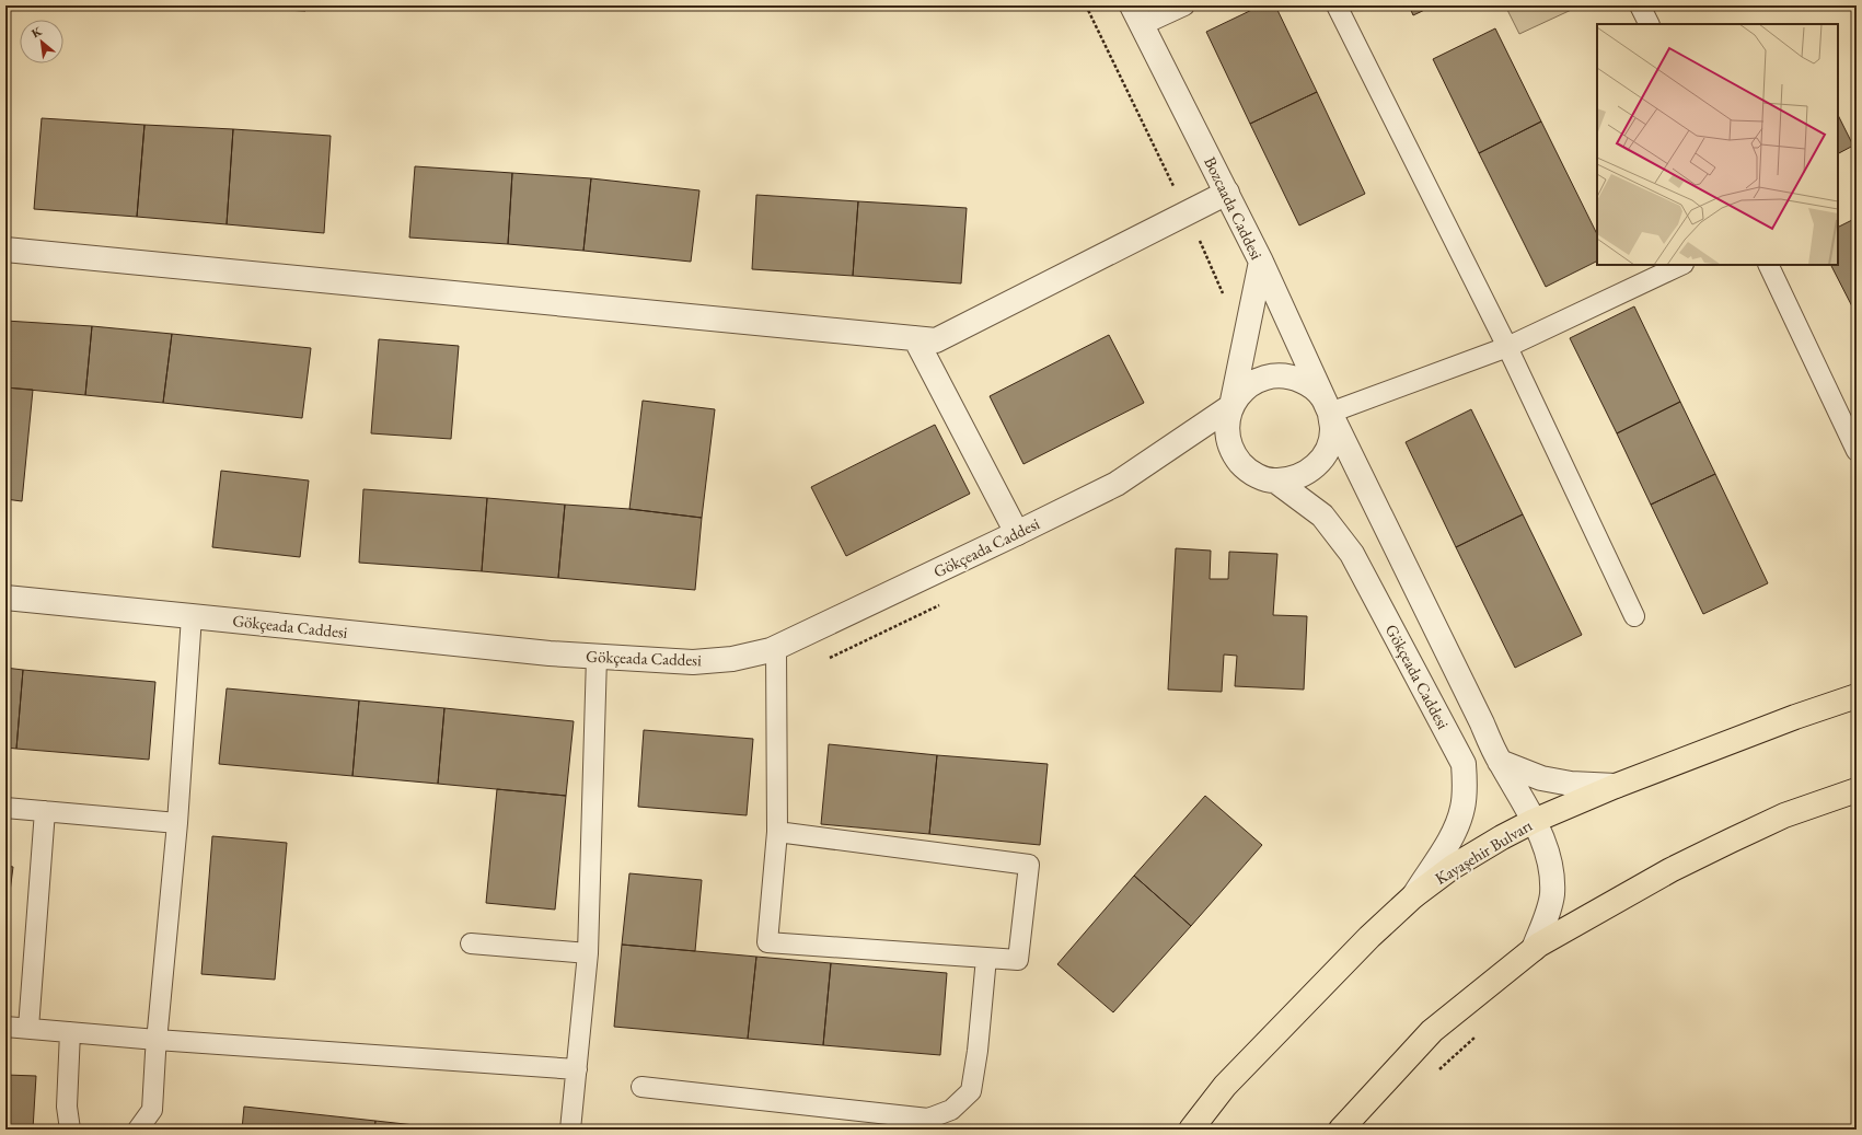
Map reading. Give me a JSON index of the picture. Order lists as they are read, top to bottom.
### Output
{
  "streets": {
    "main road": ["Kayaşehir Bulvarı"],
    "street": ["Bozcaada Caddesi", "Gökçeada Caddesi"]
  },
  "crossings": [
    ["Bozcaada Caddesi", "Gökçeada Caddesi"],
    ["Gökçeada Caddesi", "Kayaşehir Bulvarı"]
  ],
  "north": "top left"
}
